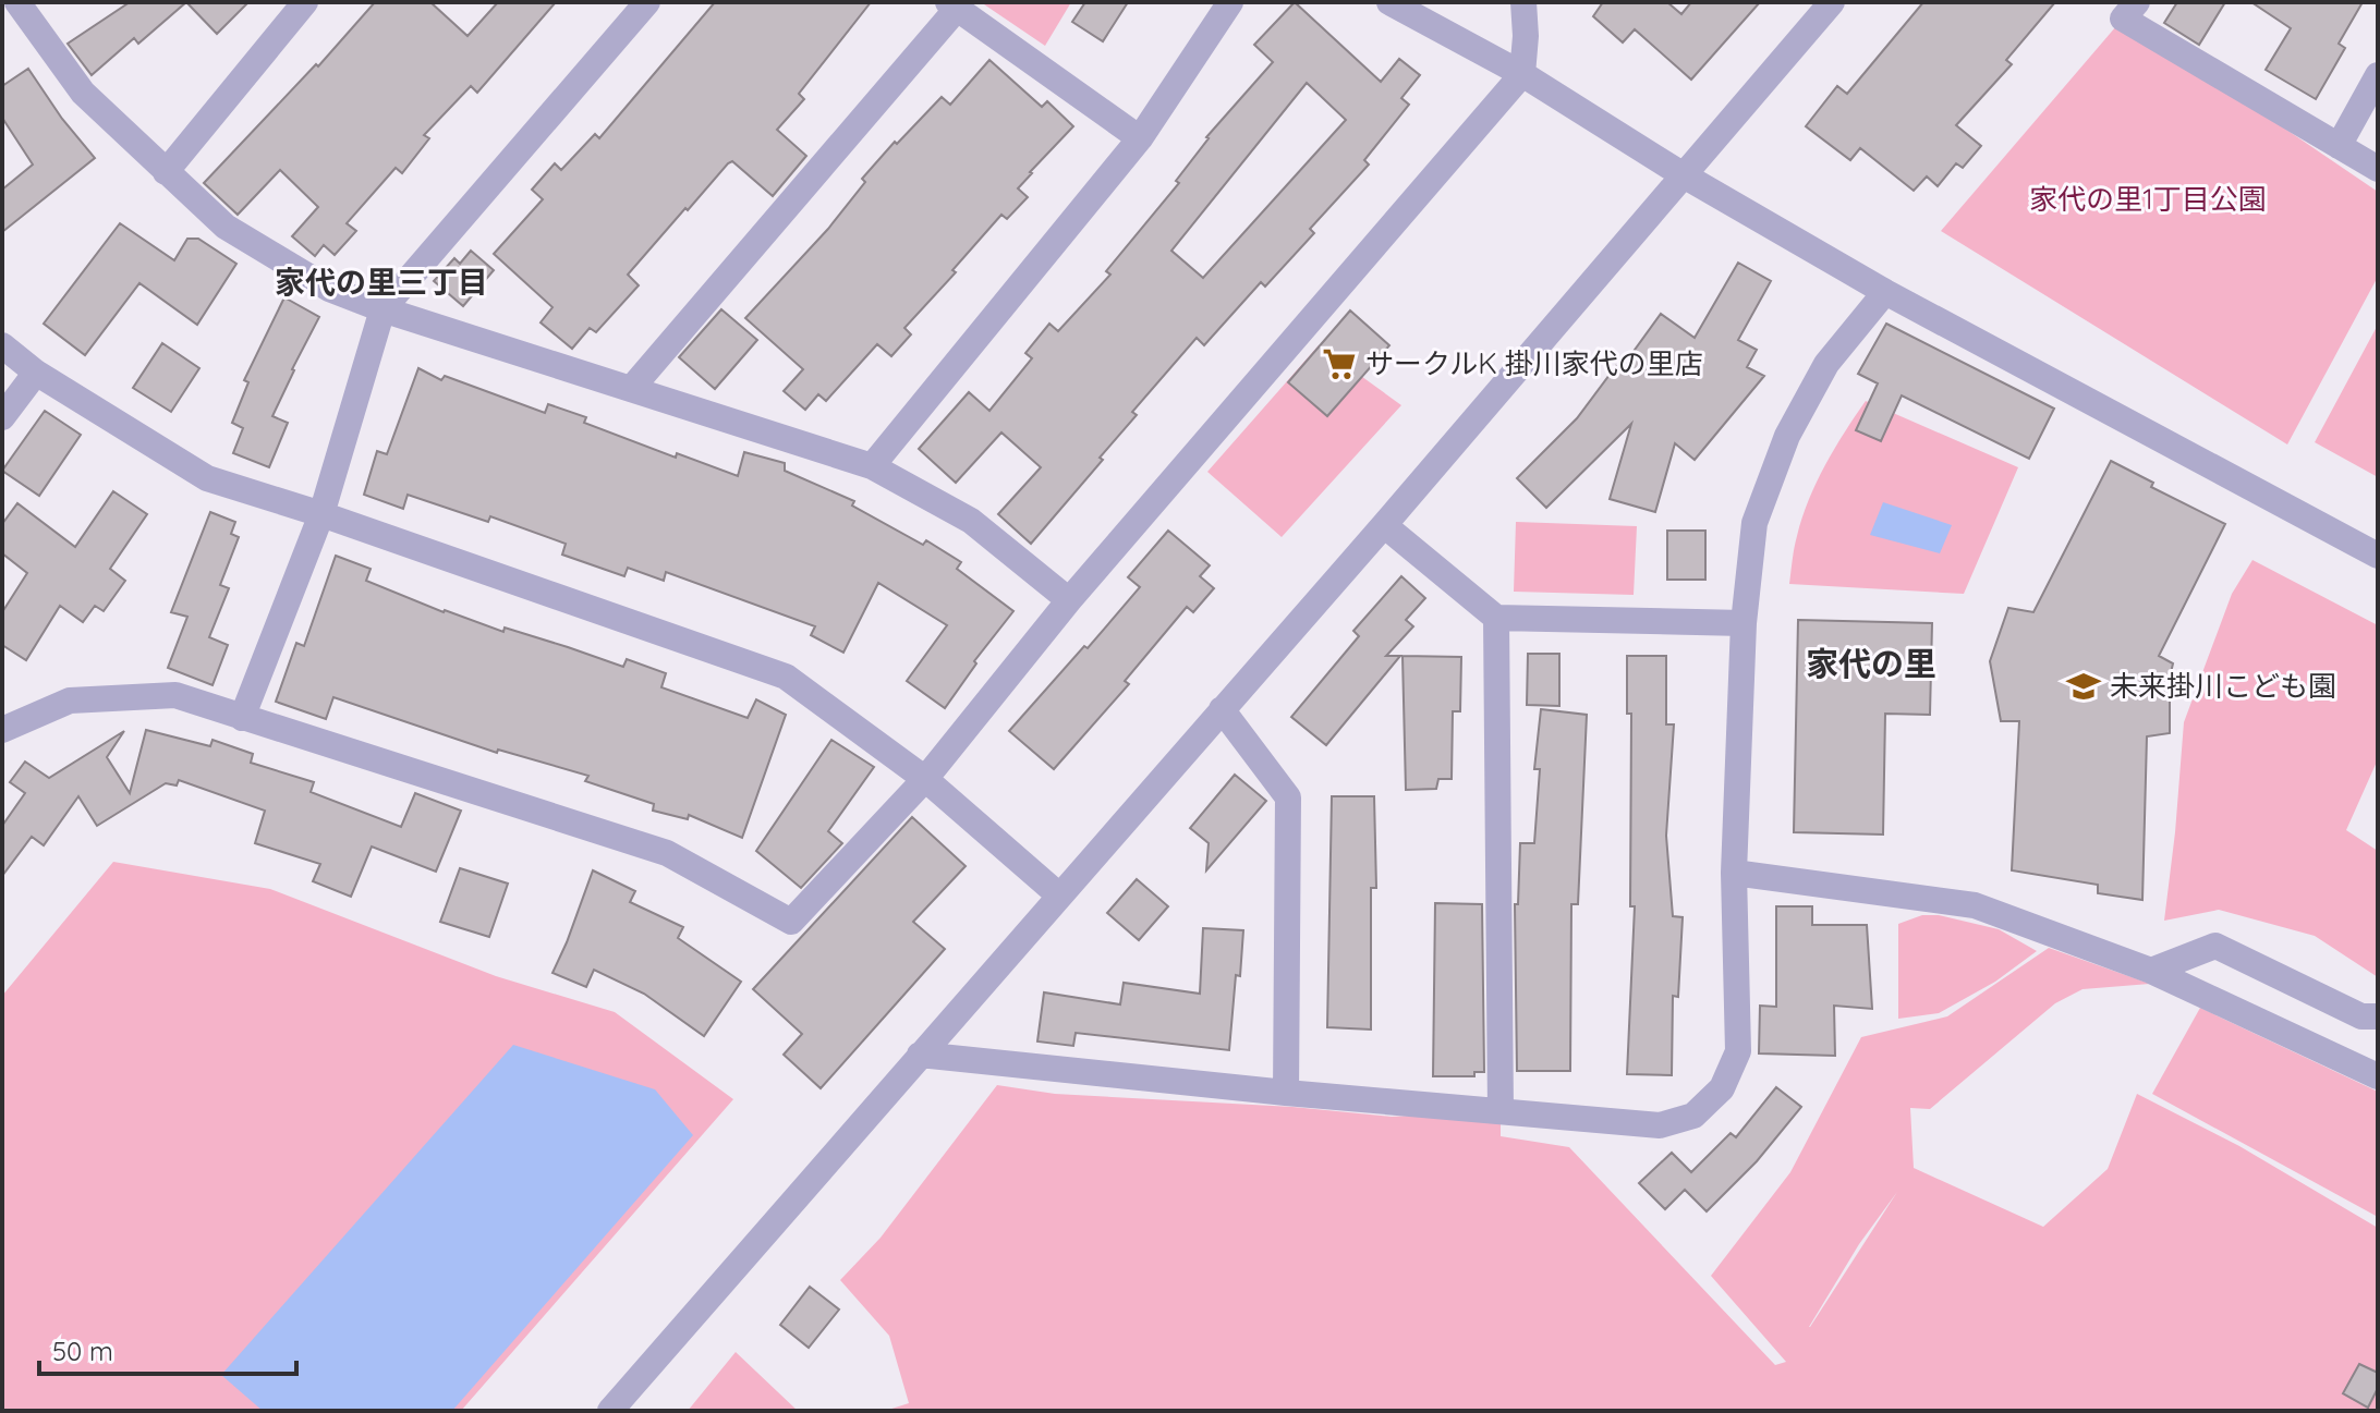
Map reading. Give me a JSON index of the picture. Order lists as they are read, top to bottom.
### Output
{
  "districts": ["家代の里三丁目", "家代の里"],
  "parks": ["家代の里1丁目公園"],
  "places": {
    "supermarket": ["サークルK 掛川家代の里店"],
    "school or university": ["未来掛川こども園"]
  },
  "scale_bar": "50 m"
}
